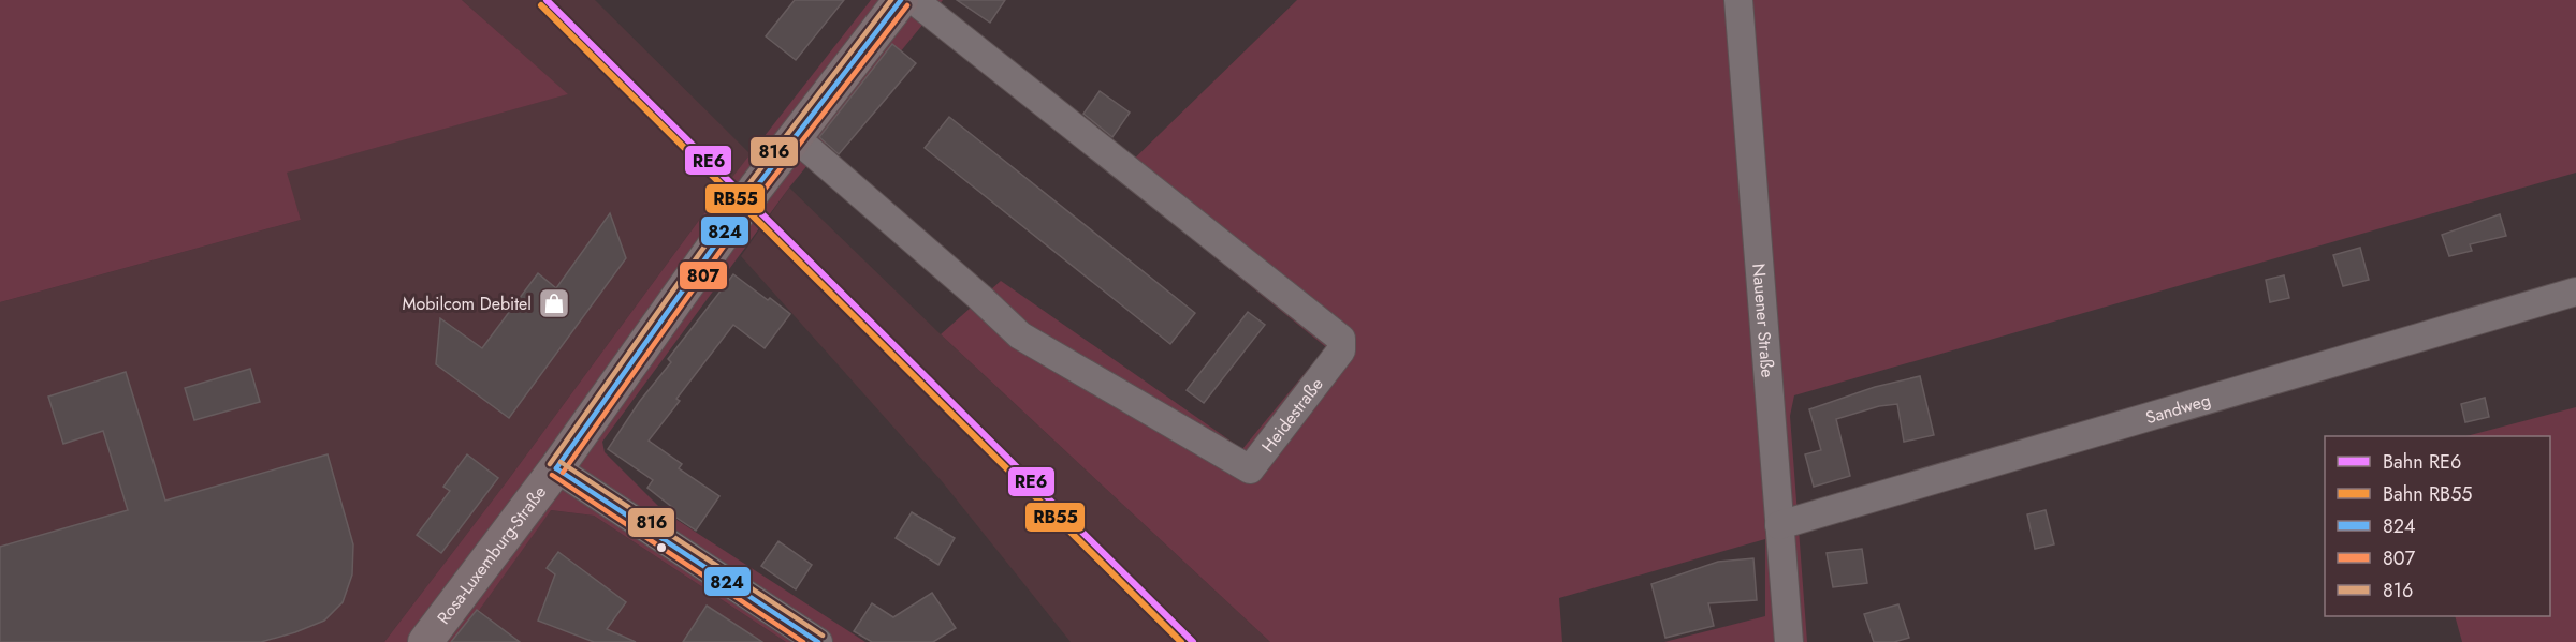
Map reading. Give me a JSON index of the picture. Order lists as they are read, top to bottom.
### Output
{
  "streets": {
    "main road": ["Rosa-Luxemburg-Straße"],
    "street": ["Nauener Straße", "Sandweg", "Heidestraße"]
  },
  "crossings": [
    ["Nauener Straße", "Sandweg"],
    ["Heidestraße", "Rosa-Luxemburg-Straße"]
  ],
  "places": {
    "shop": ["Mobilcom Debitel"]
  },
  "lines": [
    "rail line RE6",
    "transit line 824",
    "transit line 816",
    "rail line RB55",
    "transit line 807"
  ],
  "legend": [
    "Bahn RE6",
    "Bahn RB55",
    "824",
    "807",
    "816"
  ]
}
